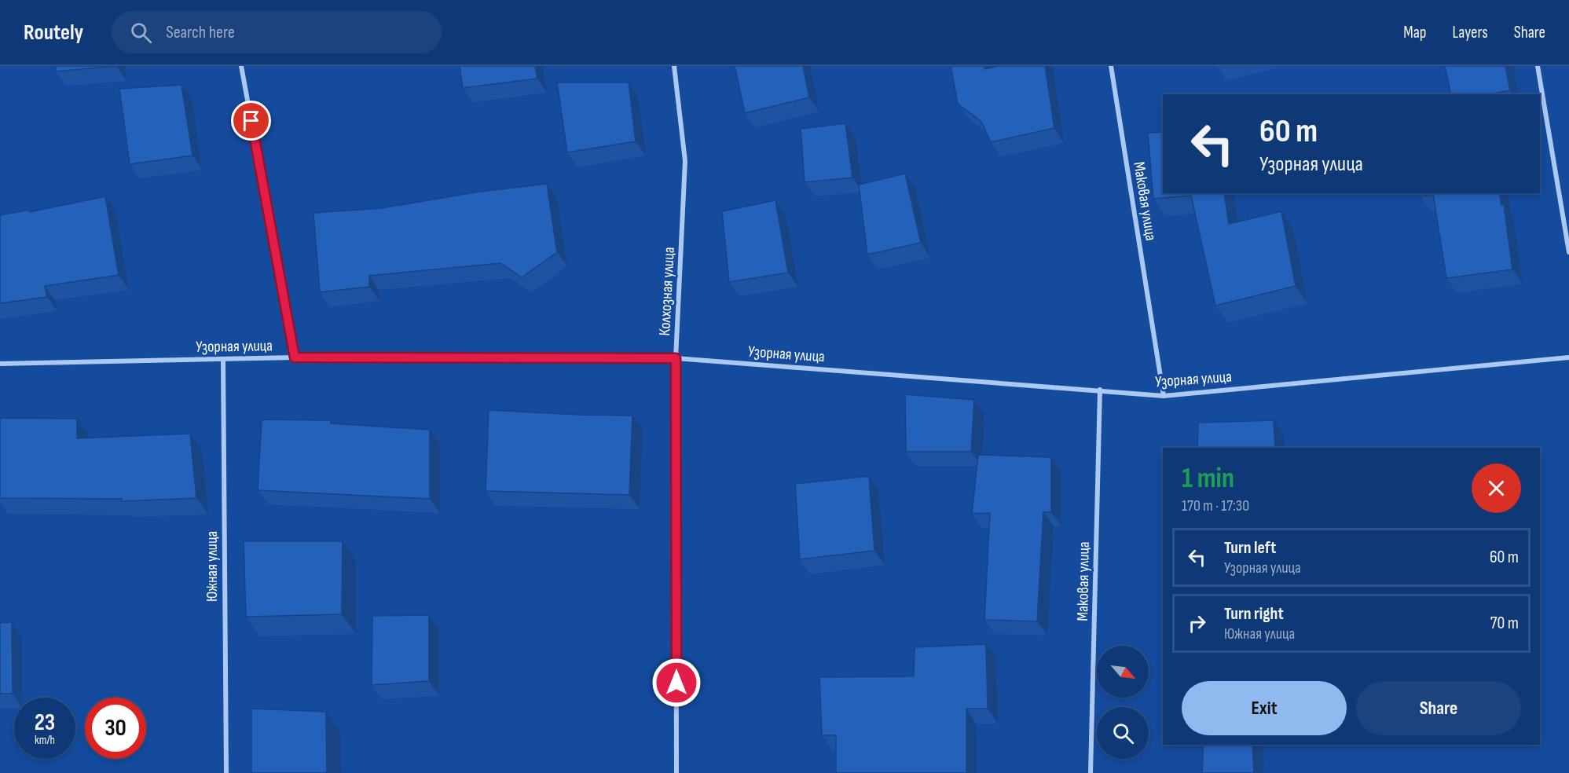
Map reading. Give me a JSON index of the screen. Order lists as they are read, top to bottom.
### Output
{
  "streets": {
    "street": [
      "Маковая улица",
      "Колхозная улица",
      "Узорная улица",
      "Южная улица"
    ]
  },
  "crossings": [
    ["Маковая улица", "Узорная улица"],
    ["Колхозная улица", "Узорная улица"],
    ["Узорная улица", "Южная улица"]
  ],
  "north": "bottom right",
  "page": {
    "header": "Routely",
    "search": "Search here",
    "nav": ["Map", "Layers", "Share"],
    "turn": ["60 m", "Узорная улица"],
    "heading": ["1 min", "170 m · 17:30"],
    "list": [
      {
        "name": "Turn left",
        "note": "Узорная улица",
        "value": "60 m"
      },
      {
        "name": "Turn right",
        "note": "Южная улица",
        "value": "70 m"
      }
    ],
    "buttons": ["Exit", "Share"],
    "speed": "23 km/h",
    "limit": "30"
  }
}
